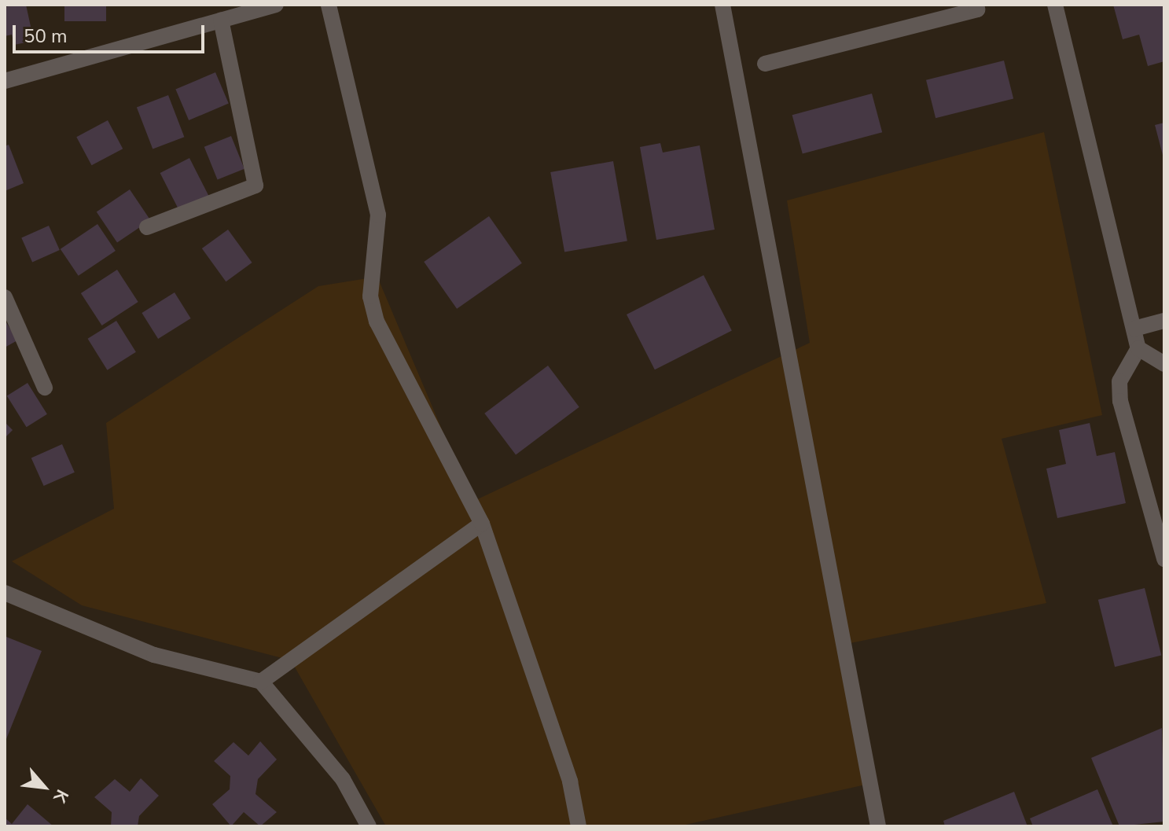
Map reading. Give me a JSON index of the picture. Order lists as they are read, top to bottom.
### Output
{
  "scale_bar": "50 m",
  "north": "bottom right"
}
